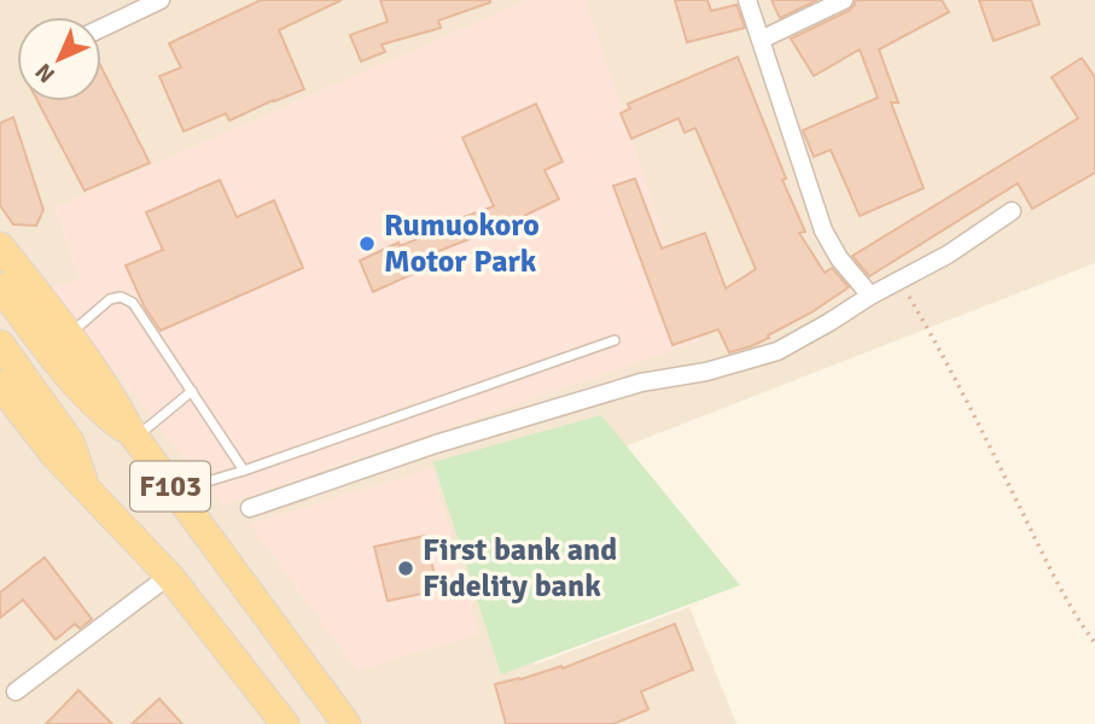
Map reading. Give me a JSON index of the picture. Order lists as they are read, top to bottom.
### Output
{
  "streets": {
    "main road": ["F103"]
  },
  "places": ["Rumuokoro Motor Park", "First bank and Fidelity bank"],
  "north": "bottom left"
}
